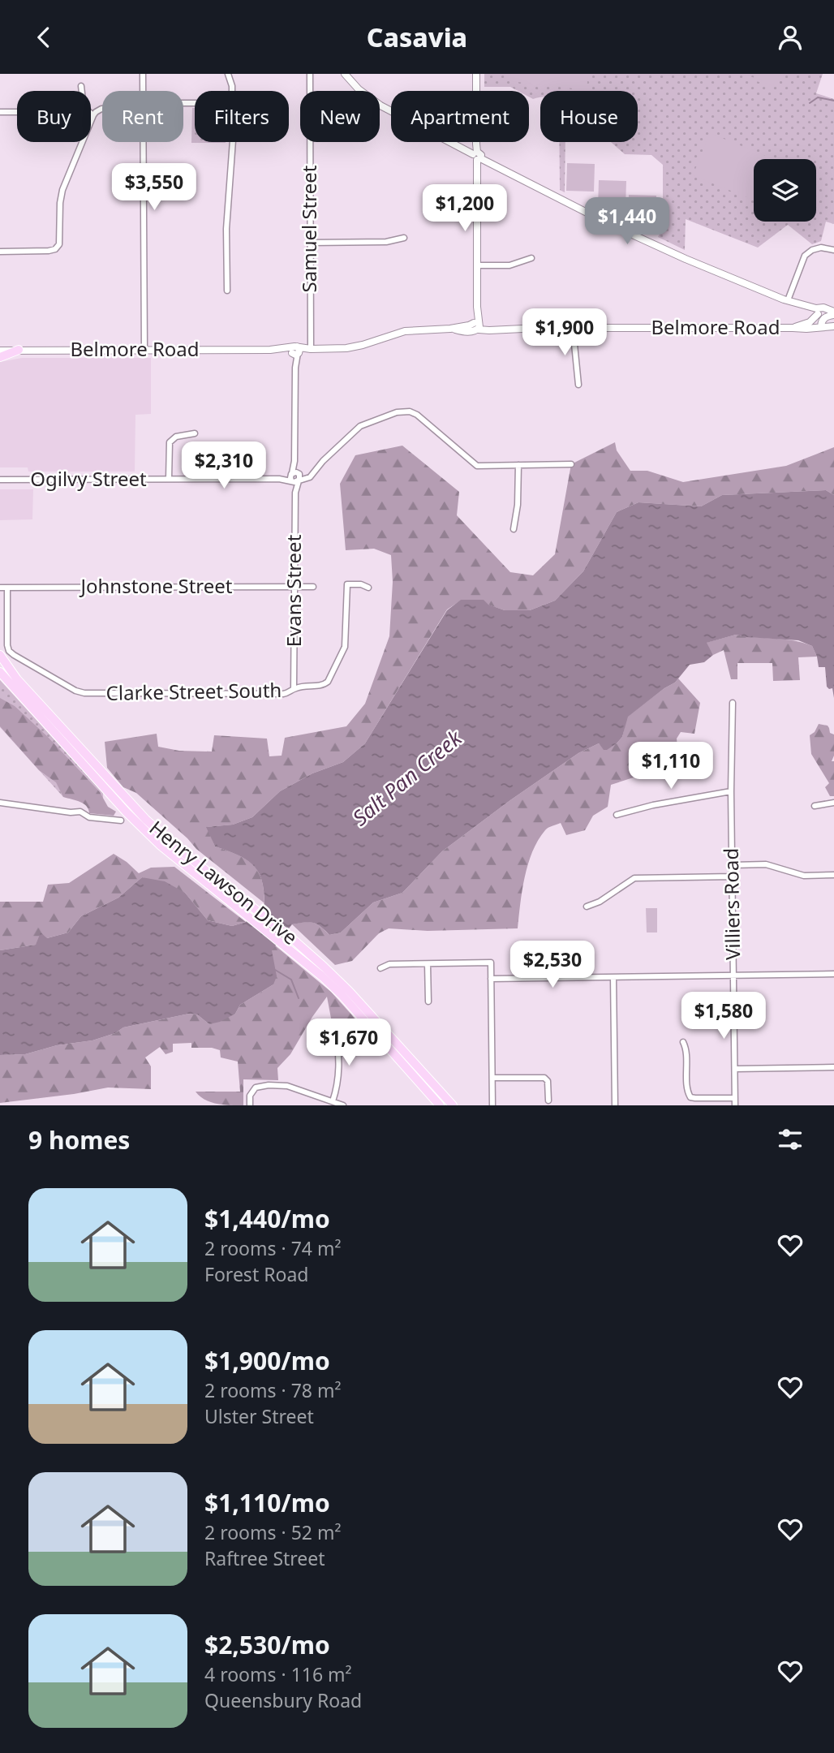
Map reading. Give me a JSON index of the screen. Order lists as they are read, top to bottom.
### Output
{
  "streets": {
    "main road": ["Henry Lawson Drive"],
    "street": [
      "Samuel Street",
      "Belmore Road",
      "Ogilvy Street",
      "Johnstone Street",
      "Evans Street",
      "Clarke Street South",
      "Villiers Road"
    ]
  },
  "crossings": [
    ["Samuel Street", "Belmore Road"],
    ["Belmore Road", "Evans Street"],
    ["Ogilvy Street", "Evans Street"],
    ["Johnstone Street", "Evans Street"],
    ["Johnstone Street", "Clarke Street South"],
    ["Evans Street", "Clarke Street South"]
  ],
  "water": ["Salt Pan Creek"],
  "page": {
    "header": "Casavia",
    "chip": [
      "Buy",
      "Rent",
      "Filters",
      "New",
      "Apartment",
      "House"
    ],
    "price": [
      "$3,550",
      "$1,200",
      "$1,440",
      "$1,900",
      "$2,310",
      "$1,110",
      "$2,530",
      "$1,580",
      "$1,670"
    ],
    "heading": "9 homes",
    "list": [
      {
        "name": "$1,440/mo",
        "note": "2 rooms · 74 m² · Forest Road"
      },
      {
        "name": "$1,900/mo",
        "note": "2 rooms · 78 m² · Ulster Street"
      },
      {
        "name": "$1,110/mo",
        "note": "2 rooms · 52 m² · Raftree Street"
      },
      {
        "name": "$2,530/mo",
        "note": "4 rooms · 116 m² · Queensbury Road"
      }
    ]
  }
}
